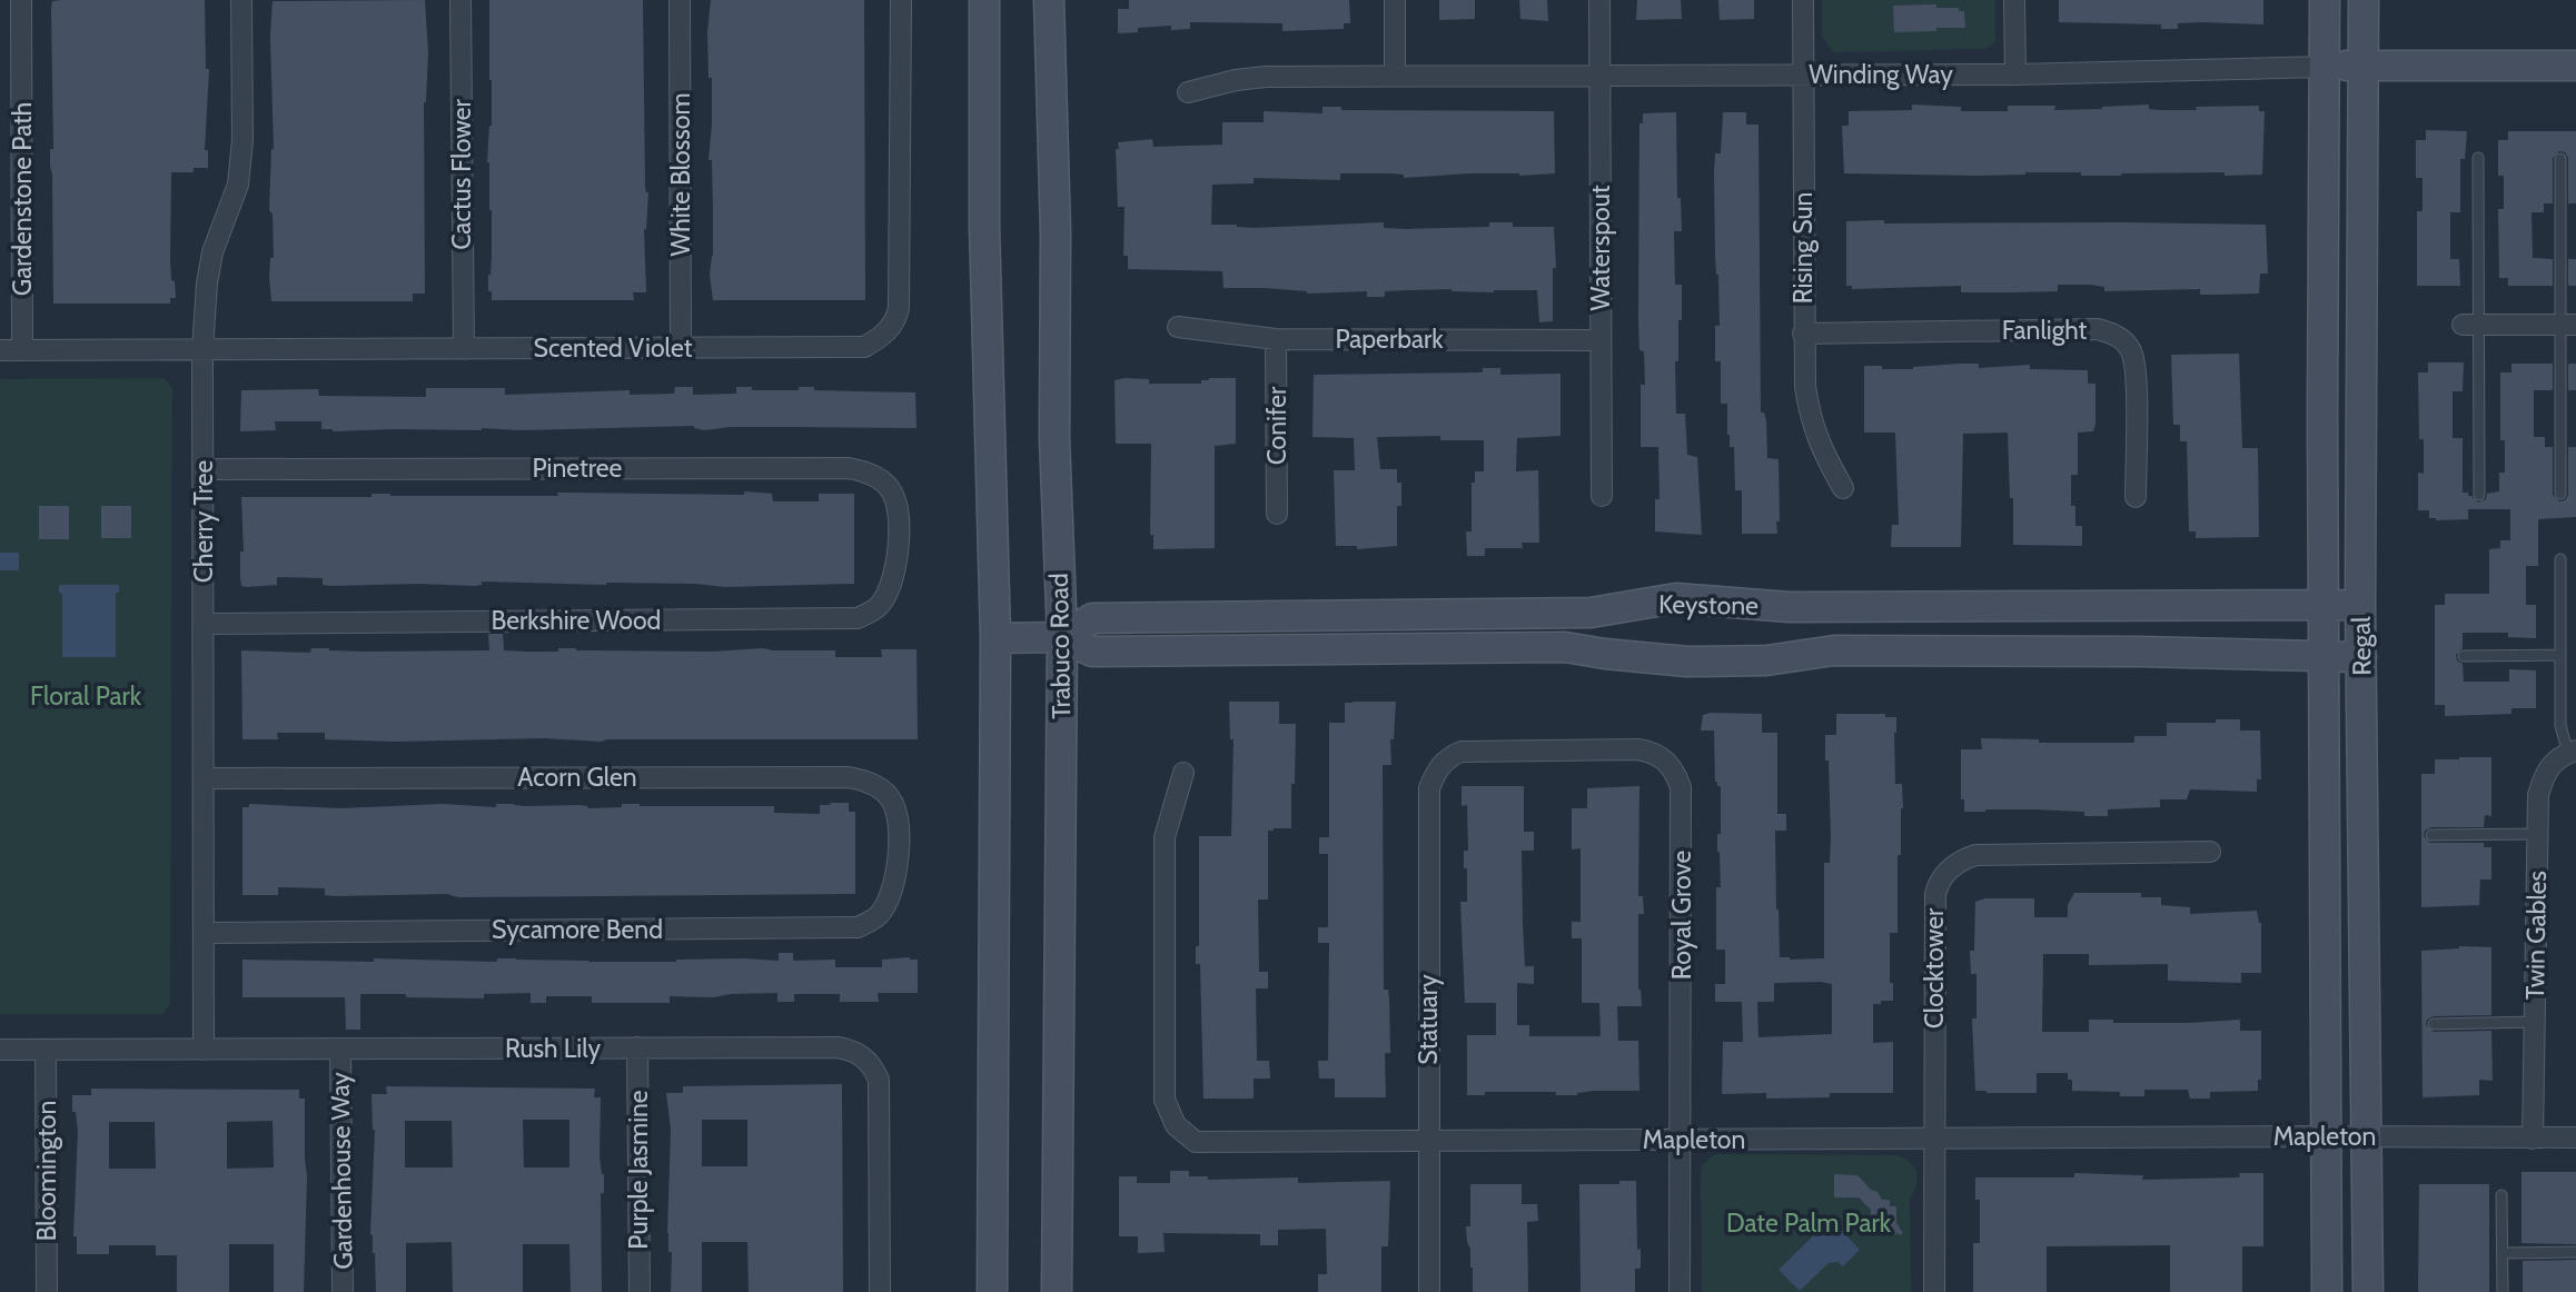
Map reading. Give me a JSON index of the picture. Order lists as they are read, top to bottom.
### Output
{
  "streets": {
    "street": [
      "Winding Way",
      "Cactus Flower",
      "White Blossom",
      "Gardenstone Path",
      "Waterspout",
      "Rising Sun",
      "Fanlight",
      "Paperbark",
      "Scented Violet",
      "Conifer",
      "Pinetree",
      "Cherry Tree",
      "Keystone",
      "Berkshire Wood",
      "Trabuco Road",
      "Regal",
      "Acorn Glen",
      "Royal Grove",
      "Sycamore Bend",
      "Twin Gables",
      "Clocktower",
      "Statuary",
      "Rush Lily",
      "Mapleton",
      "Purple Jasmine",
      "Bloomington",
      "Gardenhouse Way"
    ]
  },
  "crossings": [
    ["Winding Way", "Waterspout"],
    ["Winding Way", "Rising Sun"],
    ["Winding Way", "Regal"],
    ["Cactus Flower", "Scented Violet"],
    ["White Blossom", "Scented Violet"],
    ["Gardenstone Path", "Scented Violet"],
    ["Waterspout", "Paperbark"],
    ["Rising Sun", "Fanlight"],
    ["Paperbark", "Conifer"],
    ["Scented Violet", "Cherry Tree"],
    ["Pinetree", "Cherry Tree"],
    ["Pinetree", "Berkshire Wood"],
    ["Cherry Tree", "Berkshire Wood"],
    ["Cherry Tree", "Acorn Glen"],
    ["Cherry Tree", "Sycamore Bend"],
    ["Cherry Tree", "Rush Lily"],
    ["Keystone", "Trabuco Road"],
    ["Keystone", "Regal"],
    ["Regal", "Mapleton"],
    ["Acorn Glen", "Sycamore Bend"],
    ["Royal Grove", "Statuary"],
    ["Royal Grove", "Mapleton"],
    ["Twin Gables", "Mapleton"],
    ["Clocktower", "Mapleton"],
    ["Statuary", "Mapleton"],
    ["Rush Lily", "Purple Jasmine"],
    ["Rush Lily", "Bloomington"],
    ["Rush Lily", "Gardenhouse Way"]
  ],
  "parks": ["Floral Park", "Date Palm Park"]
}
